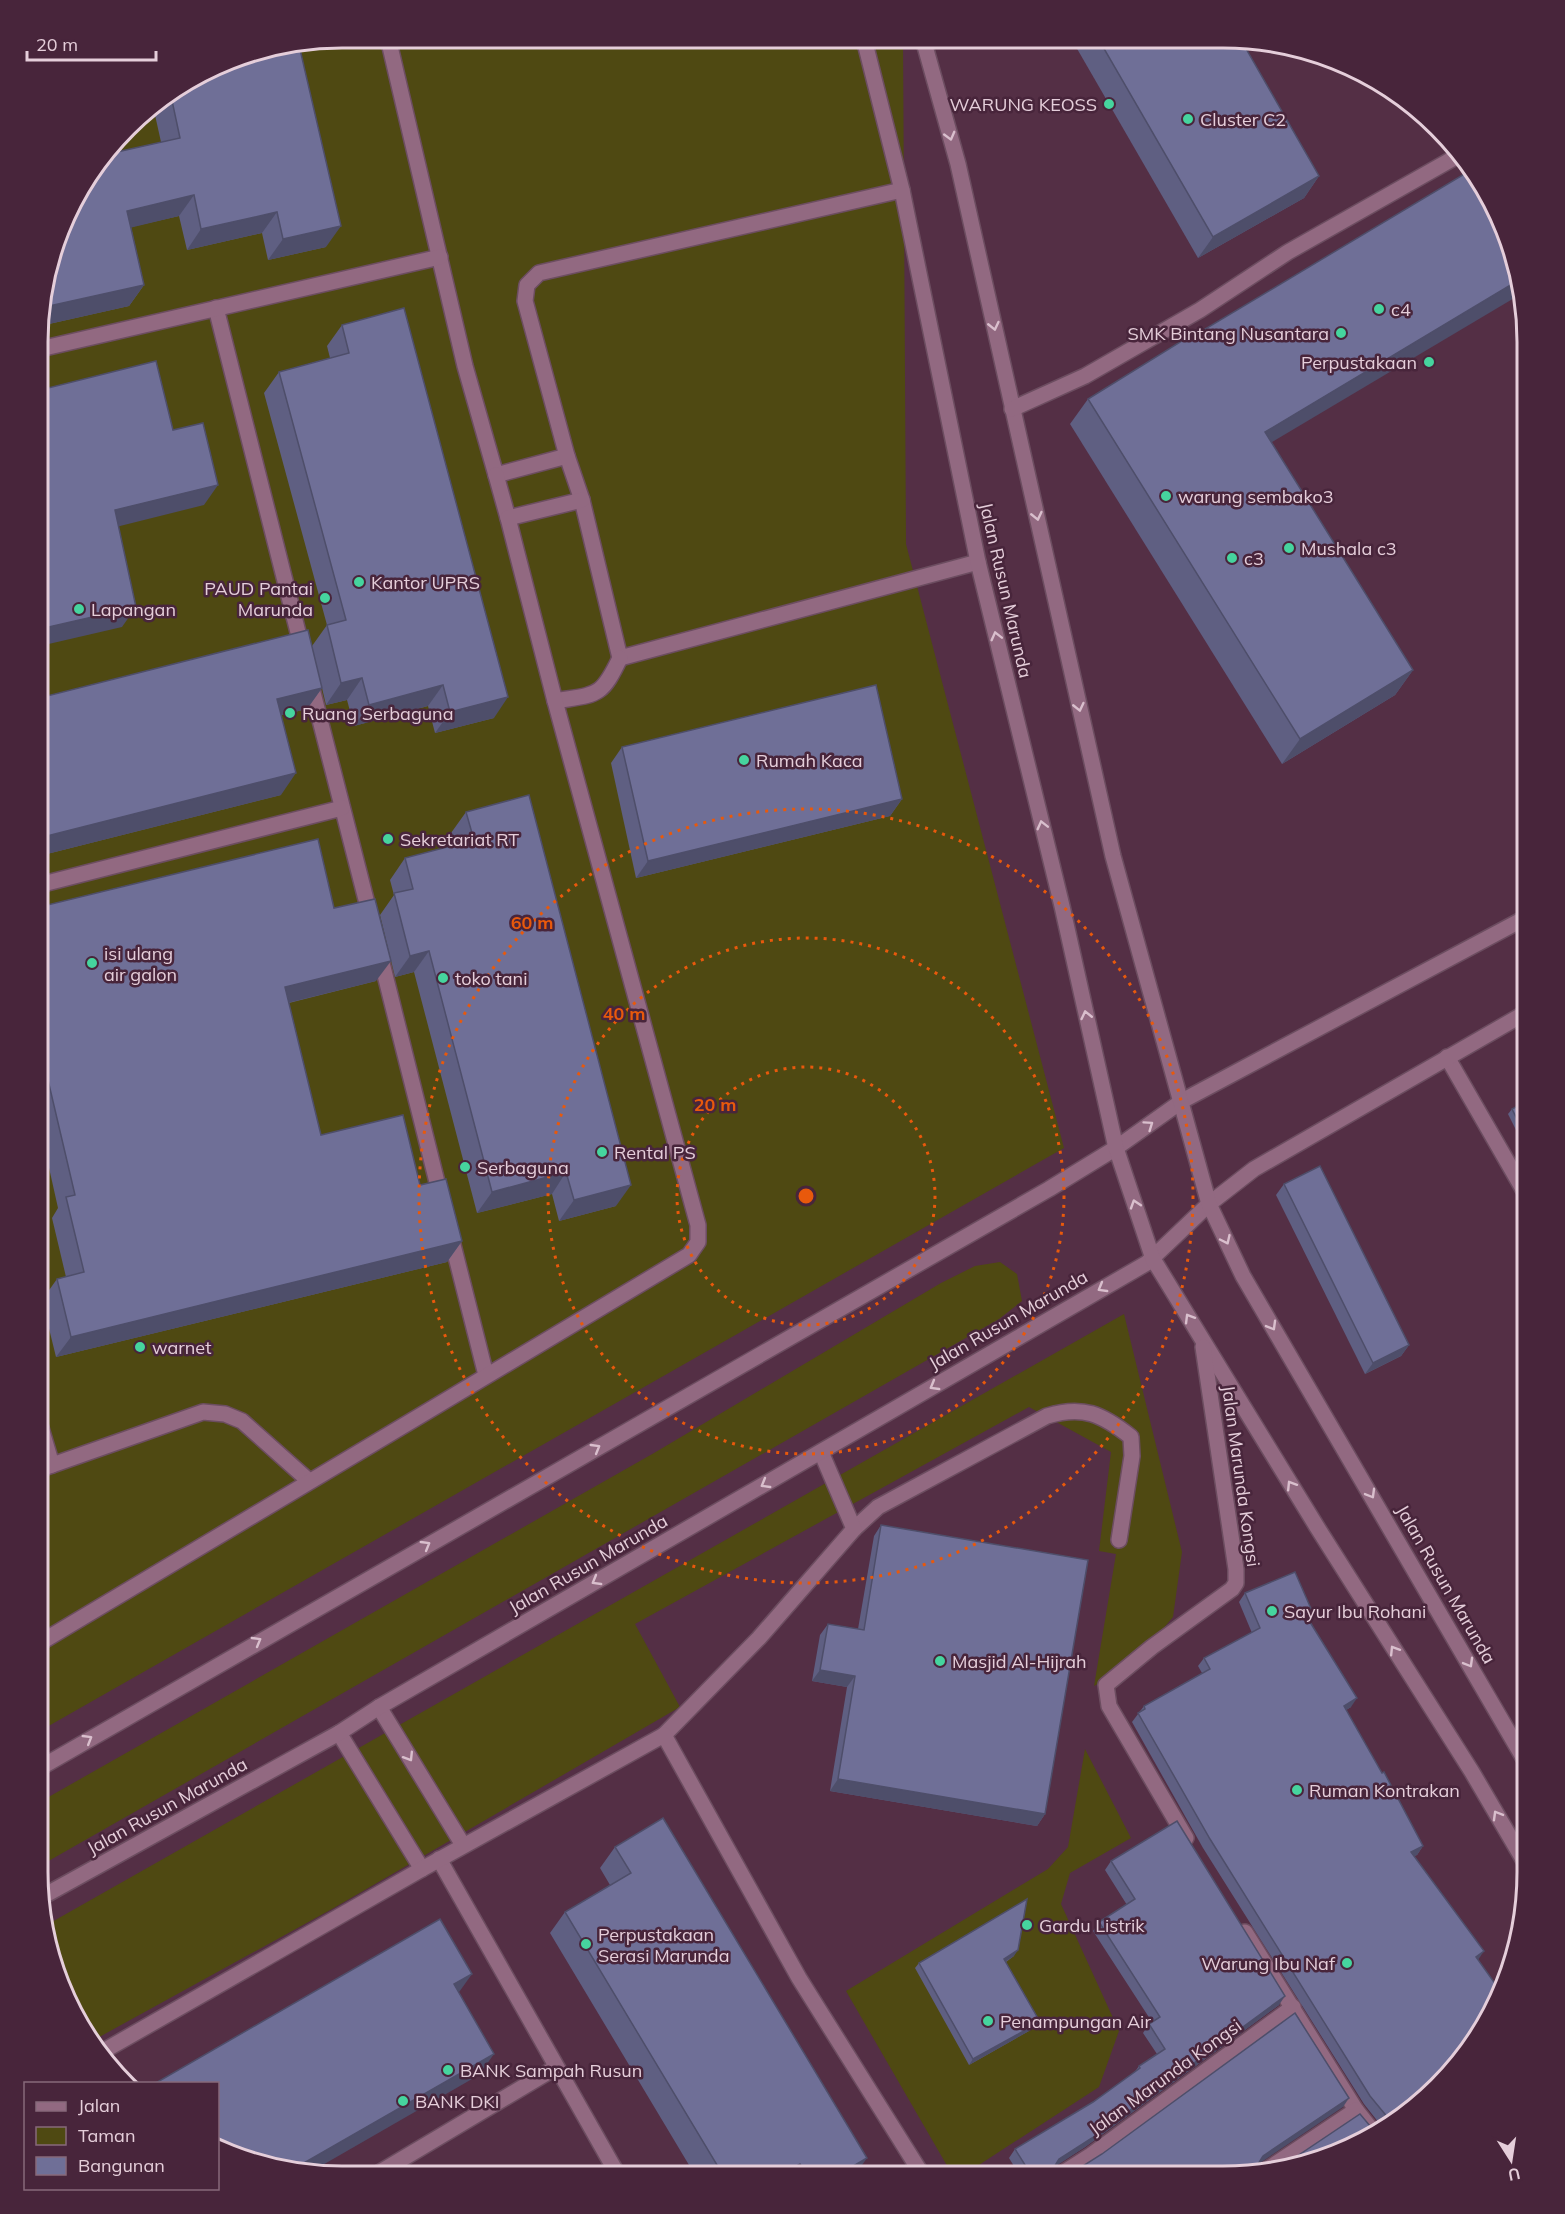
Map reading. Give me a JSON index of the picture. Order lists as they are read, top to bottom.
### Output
{
  "streets": {
    "street": ["Jalan Rusun Marunda", "Jalan Marunda Kongsi"]
  },
  "places": [
    "WARUNG KEOSS",
    "Cluster C2",
    "c4",
    "SMK Bintang Nusantara",
    "Perpustakaan",
    "warung sembako3",
    "Mushala c3",
    "c3",
    "Kantor UPRS",
    "PAUD Pantai Marunda",
    "Lapangan",
    "Ruang Serbaguna",
    "Rumah Kaca",
    "Sekretariat RT",
    "isi ulang air galon",
    "toko tani",
    "Rental PS",
    "Serbaguna",
    "warnet",
    "Sayur Ibu Rohani",
    "Masjid Al-Hijrah",
    "Ruman Kontrakan",
    "Gardu Listrik",
    "Perpustakaan Serasi Marunda",
    "Warung Ibu Naf",
    "Penampungan Air",
    "BANK Sampah Rusun",
    "BANK DKI"
  ],
  "legend": ["Jalan", "Taman", "Bangunan"],
  "scale_bar": "20 m",
  "north": "bottom",
  "rings": ["60 m", "40 m", "20 m"]
}
